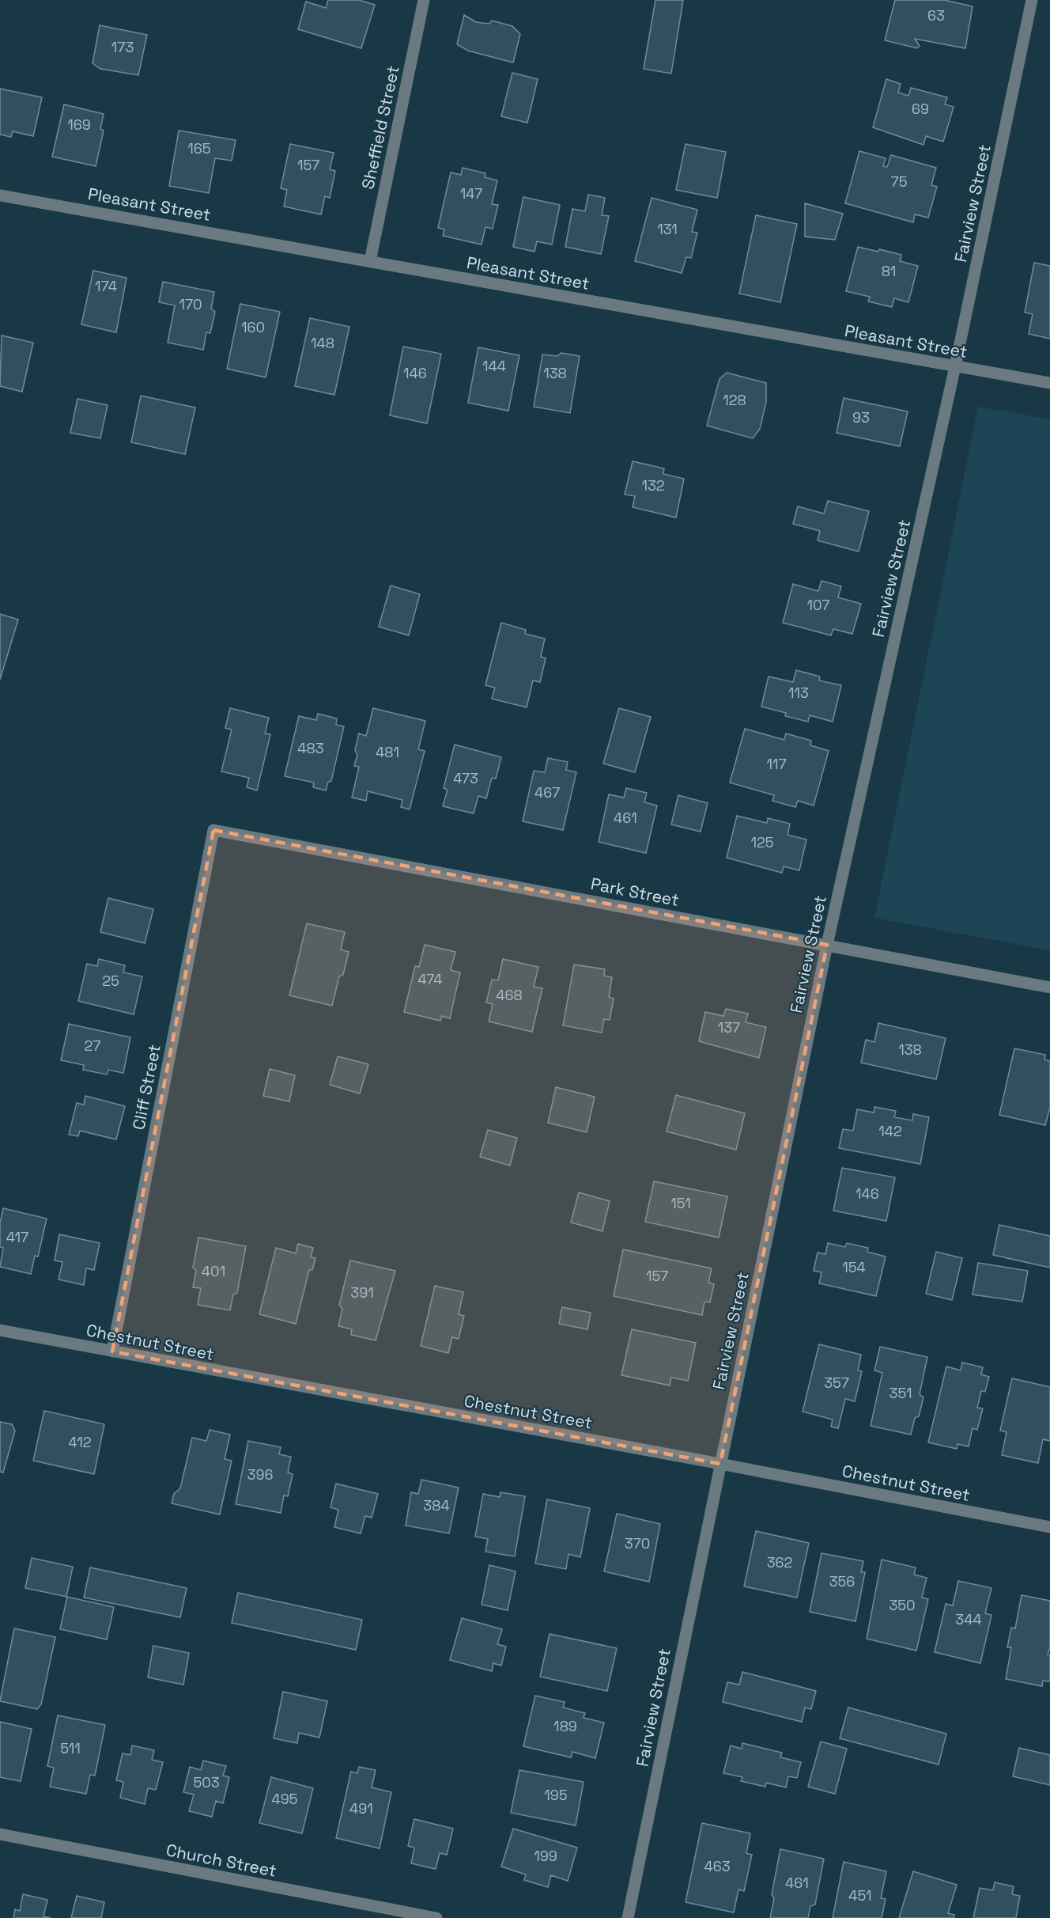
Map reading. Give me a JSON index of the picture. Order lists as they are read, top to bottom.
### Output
{
  "streets": {
    "street": [
      "Sheffield Street",
      "Fairview Street",
      "Pleasant Street",
      "Park Street",
      "Cliff Street",
      "Chestnut Street",
      "Church Street"
    ]
  },
  "crossings": [
    ["Sheffield Street", "Pleasant Street"],
    ["Fairview Street", "Pleasant Street"],
    ["Fairview Street", "Park Street"],
    ["Fairview Street", "Chestnut Street"],
    ["Park Street", "Cliff Street"],
    ["Cliff Street", "Chestnut Street"]
  ],
  "house_numbers": [
    "63",
    "173",
    "69",
    "169",
    "165",
    "157",
    "75",
    "147",
    "131",
    "81",
    "174",
    "170",
    "160",
    "148",
    "144",
    "146",
    "138",
    "128",
    "93",
    "132",
    "107",
    "113",
    "483",
    "481",
    "117",
    "473",
    "467",
    "461",
    "125",
    "474",
    "25",
    "468",
    "137",
    "27",
    "138",
    "142",
    "146",
    "151",
    "417",
    "154",
    "401",
    "157",
    "391",
    "357",
    "351",
    "412",
    "396",
    "384",
    "370",
    "362",
    "356",
    "350",
    "344",
    "189",
    "511",
    "503",
    "195",
    "495",
    "491",
    "199",
    "463",
    "461",
    "451"
  ]
}
